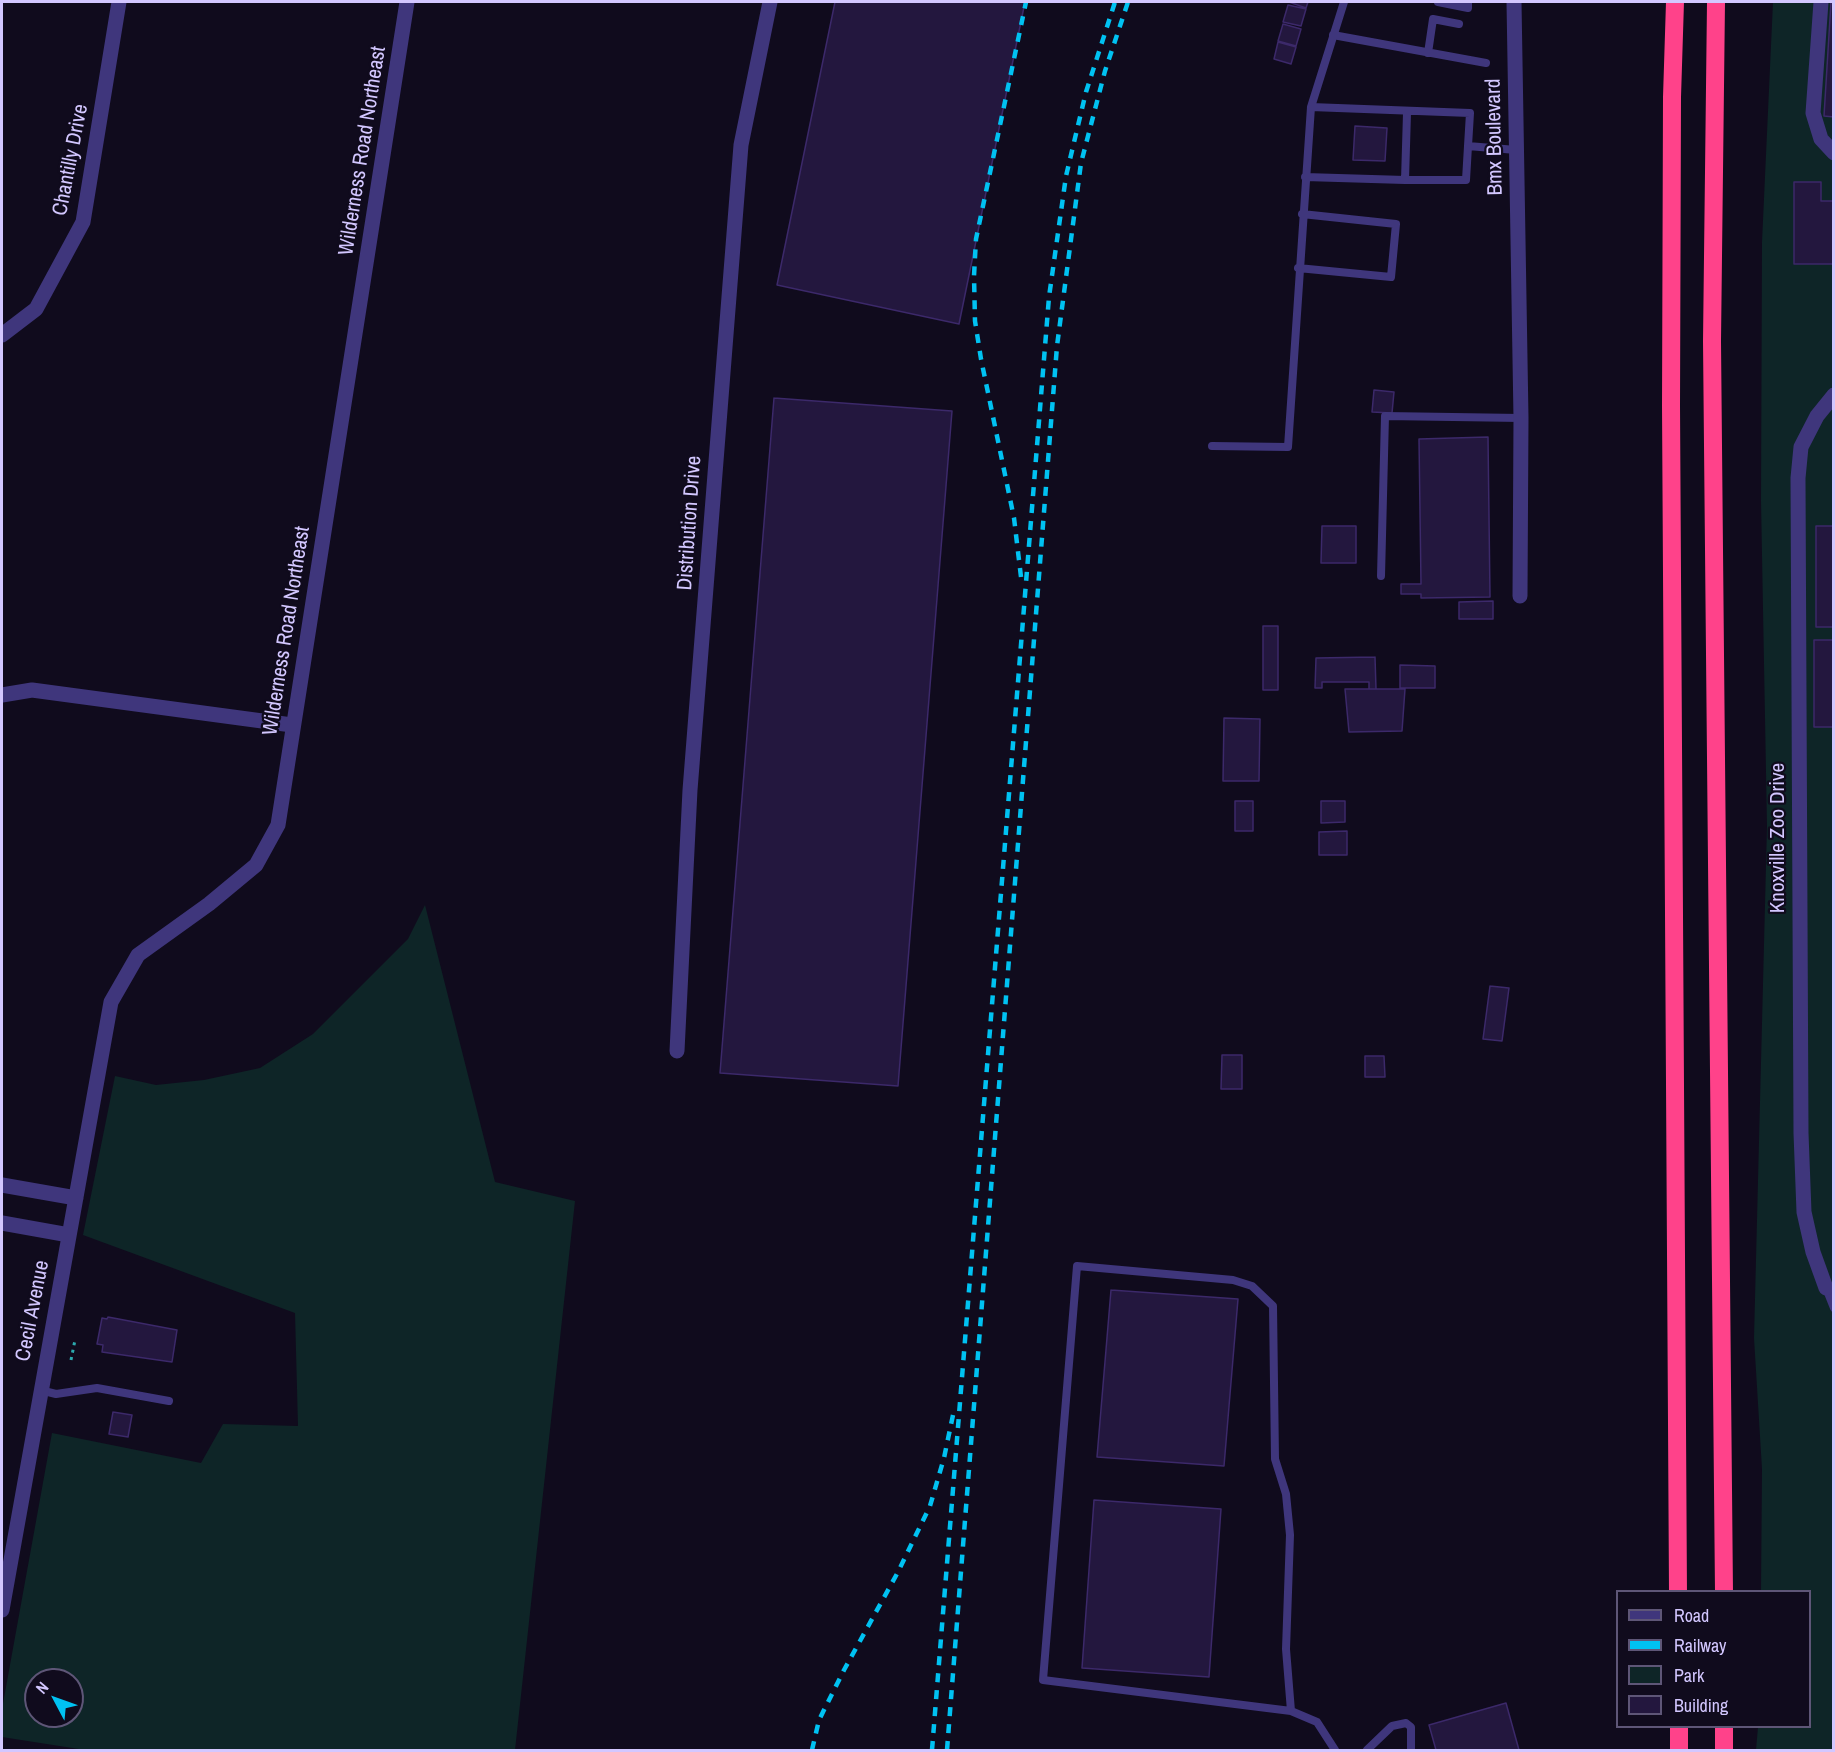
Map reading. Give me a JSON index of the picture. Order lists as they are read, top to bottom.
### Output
{
  "streets": {
    "street": [
      "Bmx Boulevard",
      "Wilderness Road Northeast",
      "Chantilly Drive",
      "Distribution Drive",
      "Knoxville Zoo Drive",
      "Cecil Avenue"
    ]
  },
  "crossings": [
    ["Wilderness Road Northeast", "Cecil Avenue"]
  ],
  "legend": [
    "Road",
    "Railway",
    "Park",
    "Building"
  ],
  "north": "top left"
}
